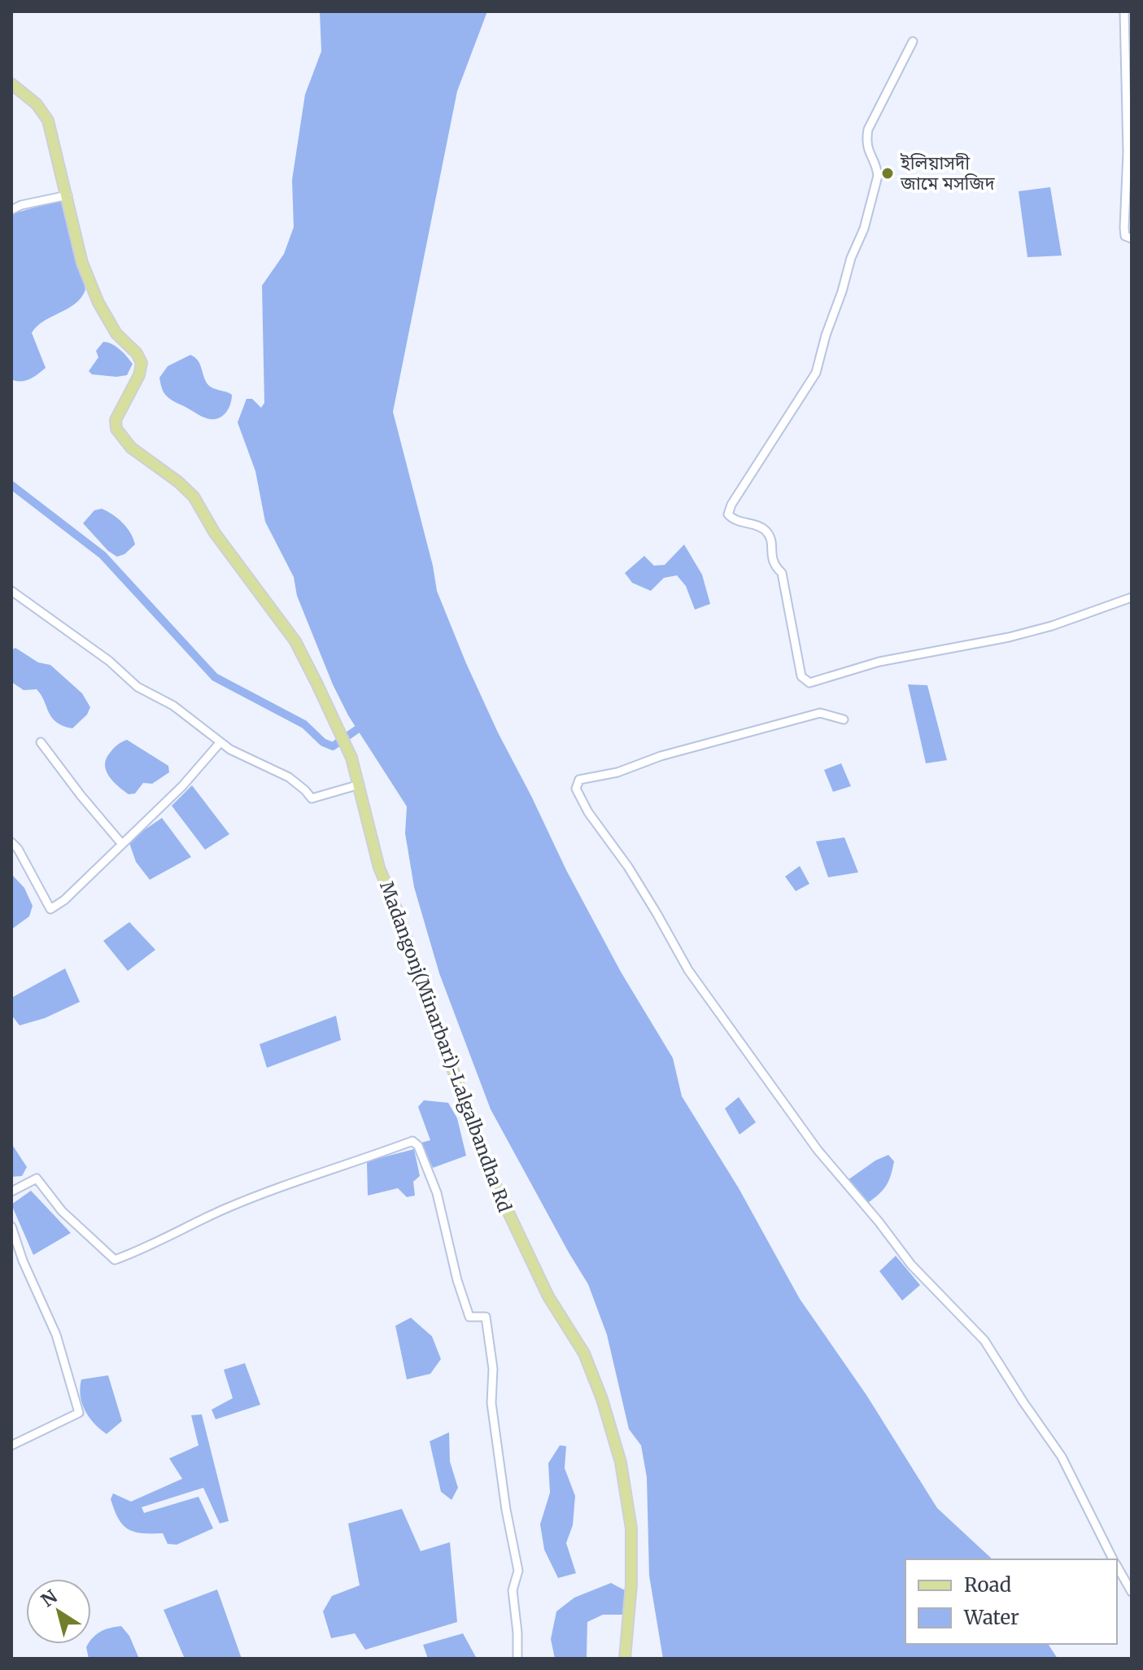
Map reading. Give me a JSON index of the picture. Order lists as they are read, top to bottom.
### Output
{
  "streets": {
    "main road": ["Madangonj(Minarbari)-Lalgalbandha Rd"]
  },
  "places": ["ইলিয়াসদী জামে মসজিদ"],
  "legend": ["Road", "Water"],
  "north": "top left"
}
